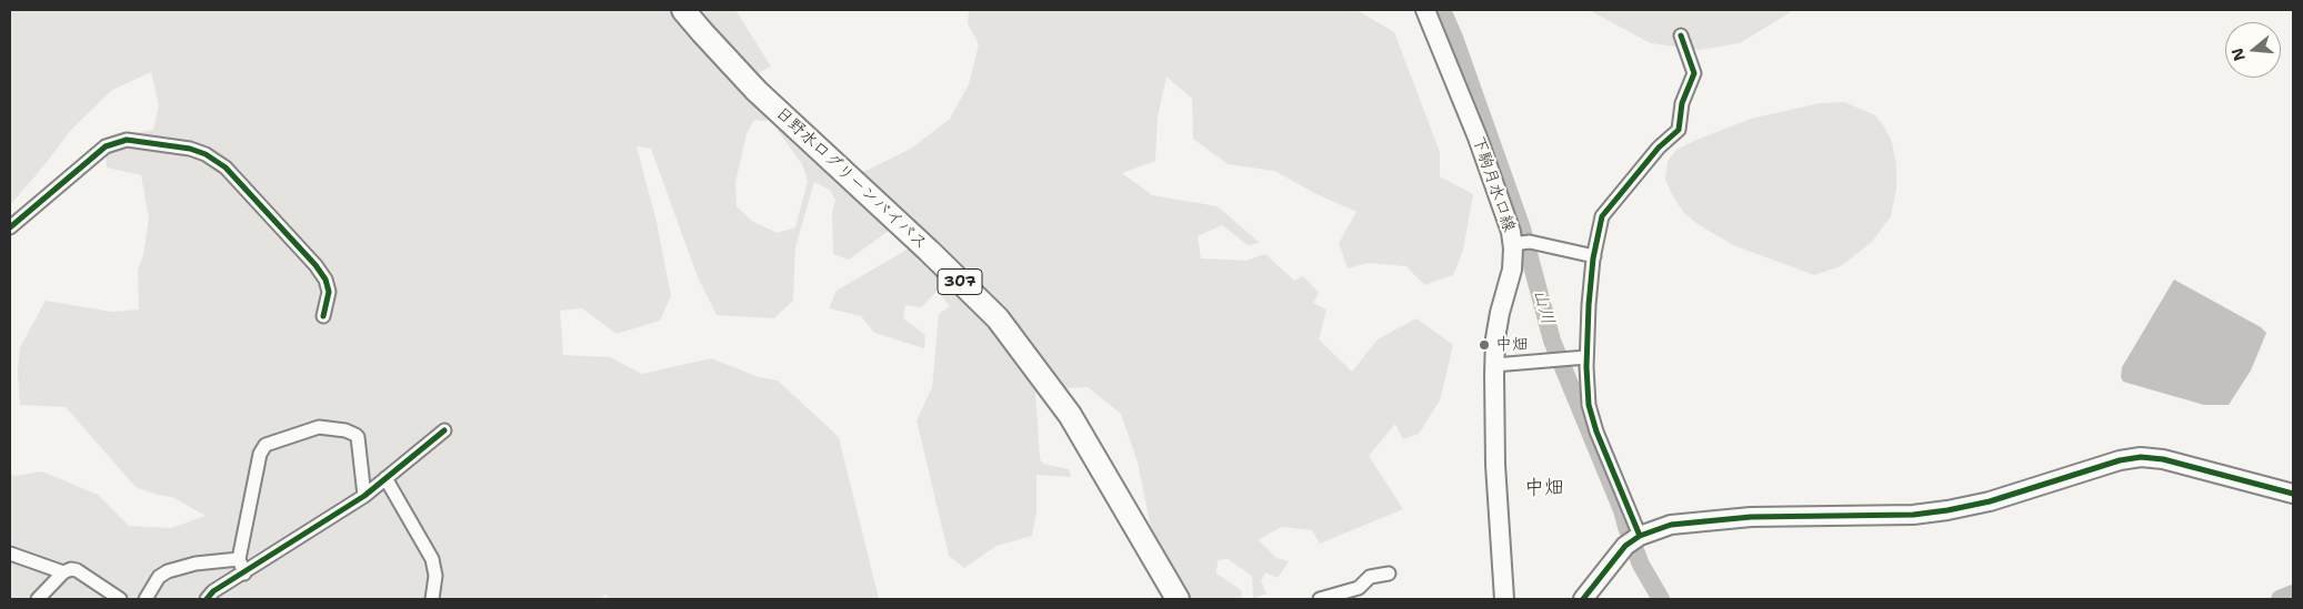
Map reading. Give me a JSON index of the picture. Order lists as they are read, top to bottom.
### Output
{
  "streets": {
    "highway": ["日野水口グリーンバイパス", "307"],
    "street": ["下駒月水口線"]
  },
  "districts": ["中畑"],
  "water": ["山川"],
  "places": ["中畑"],
  "north": "left"
}
